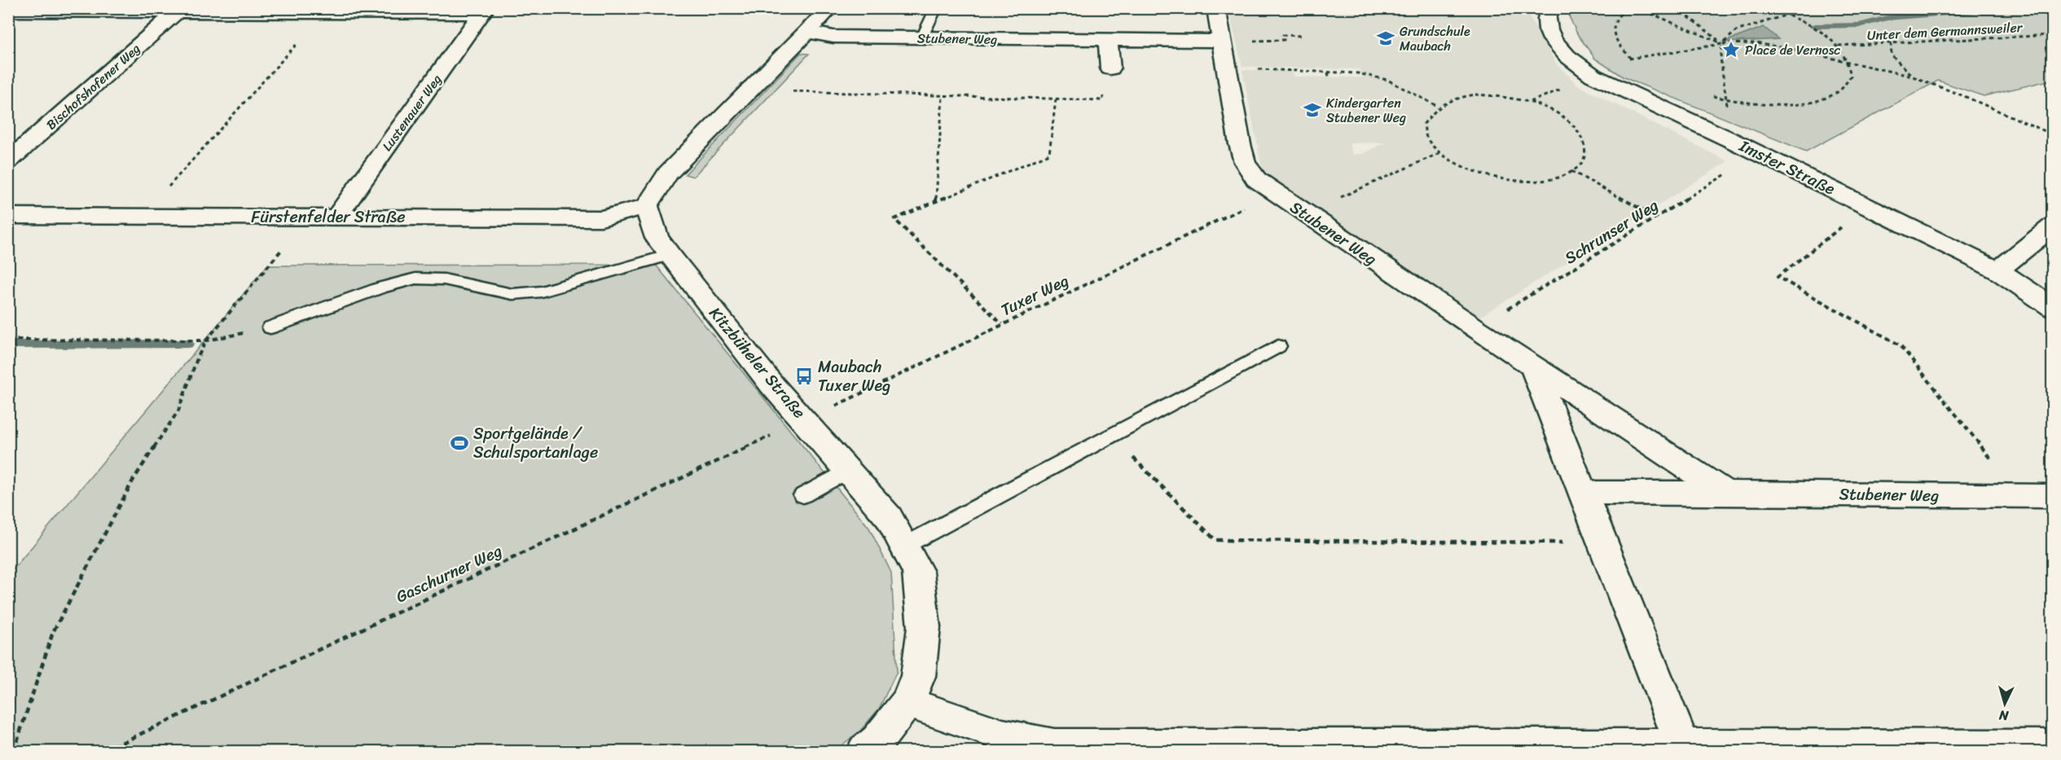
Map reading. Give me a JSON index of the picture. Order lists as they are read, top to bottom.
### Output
{
  "streets": {
    "street": [
      "Stubener Weg",
      "Bischofshofener Weg",
      "Lustenauer Weg",
      "Imster Straße",
      "Fürstenfelder Straße",
      "Kitzbüheler Straße"
    ],
    "path": [
      "Unter dem Germannsweiler",
      "Schrunser Weg",
      "Tuxer Weg",
      "Gaschurner Weg"
    ]
  },
  "crossings": [
    ["Stubener Weg", "Schrunser Weg"],
    ["Stubener Weg", "Tuxer Weg"],
    ["Lustenauer Weg", "Fürstenfelder Straße"],
    ["Imster Straße", "Schrunser Weg"],
    ["Fürstenfelder Straße", "Kitzbüheler Straße"],
    ["Tuxer Weg", "Kitzbüheler Straße"],
    ["Tuxer Weg", "Gaschurner Weg"],
    ["Kitzbüheler Straße", "Gaschurner Weg"]
  ],
  "places": {
    "school or university": ["Grundschule Maubach", "Kindergarten Stubener Weg"],
    "place": ["Place de Vernosc"],
    "bus stop": ["Maubach Tuxer Weg"],
    "sports": ["Sportgelände / Schulsportanlage"]
  },
  "north": "bottom"
}
